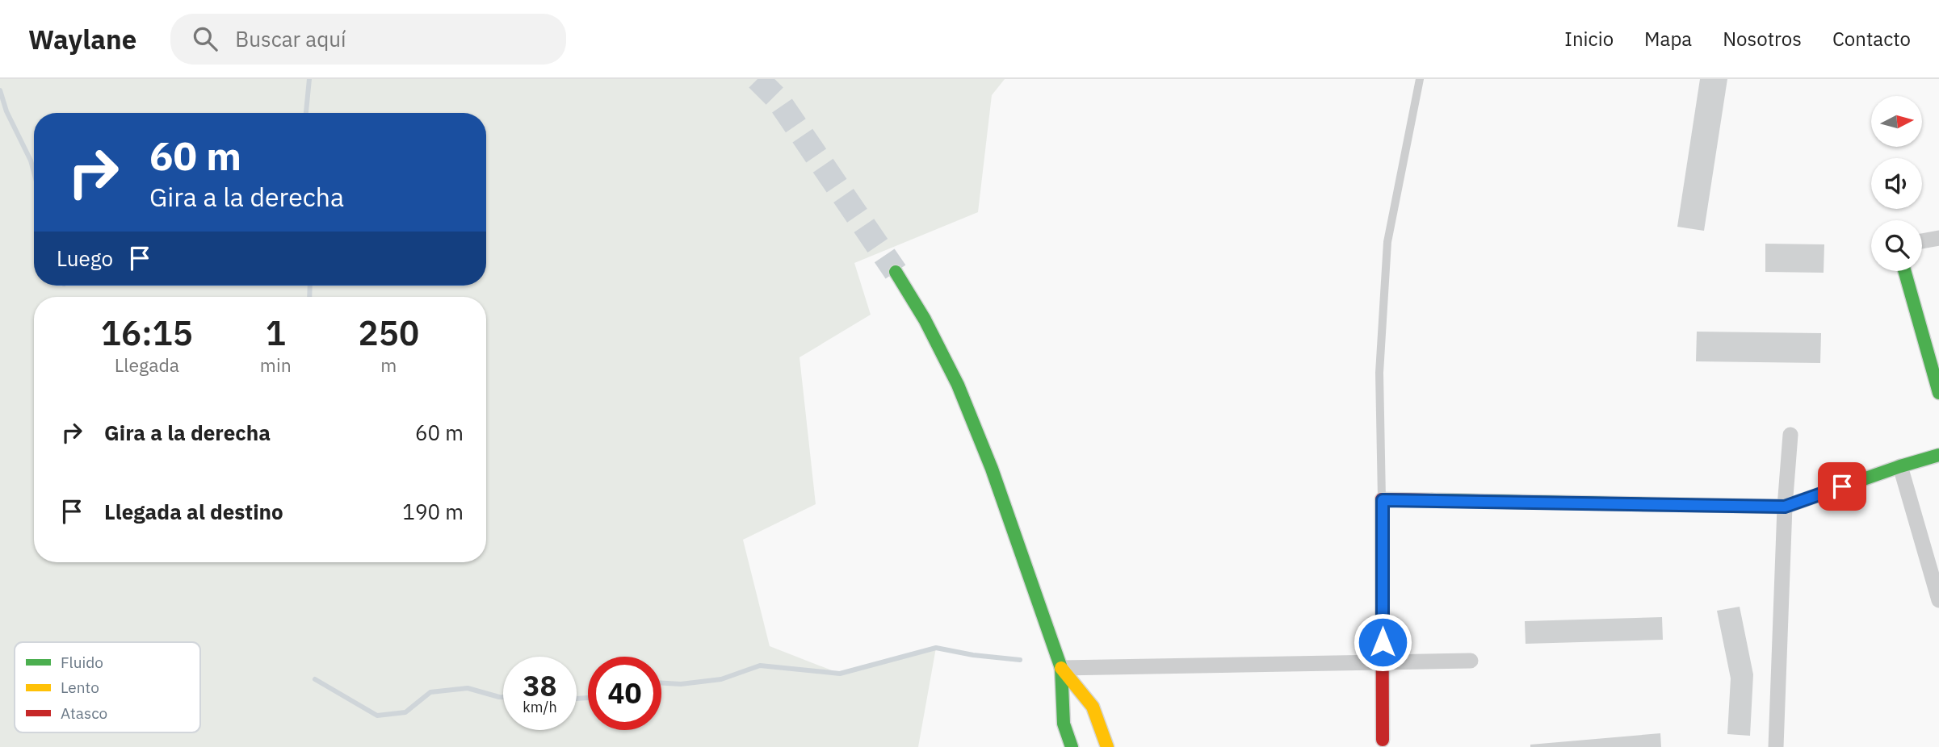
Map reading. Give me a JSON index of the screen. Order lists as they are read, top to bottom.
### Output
{
  "legend": ["Fluido", "Lento", "Atasco"],
  "north": "right",
  "page": {
    "header": "Waylane",
    "search": "Buscar aquí",
    "nav": [
      "Inicio",
      "Mapa",
      "Nosotros",
      "Contacto"
    ],
    "turn": ["60 m", "Gira a la derecha"],
    "then": "Luego",
    "eta": [
      "16:15",
      "Llegada",
      "1",
      "min",
      "250",
      "m"
    ],
    "list": [
      {
        "name": "Gira a la derecha",
        "value": "60 m"
      },
      {
        "name": "Llegada al destino",
        "value": "190 m"
      }
    ],
    "speed": "38 km/h",
    "limit": "40"
  }
}
